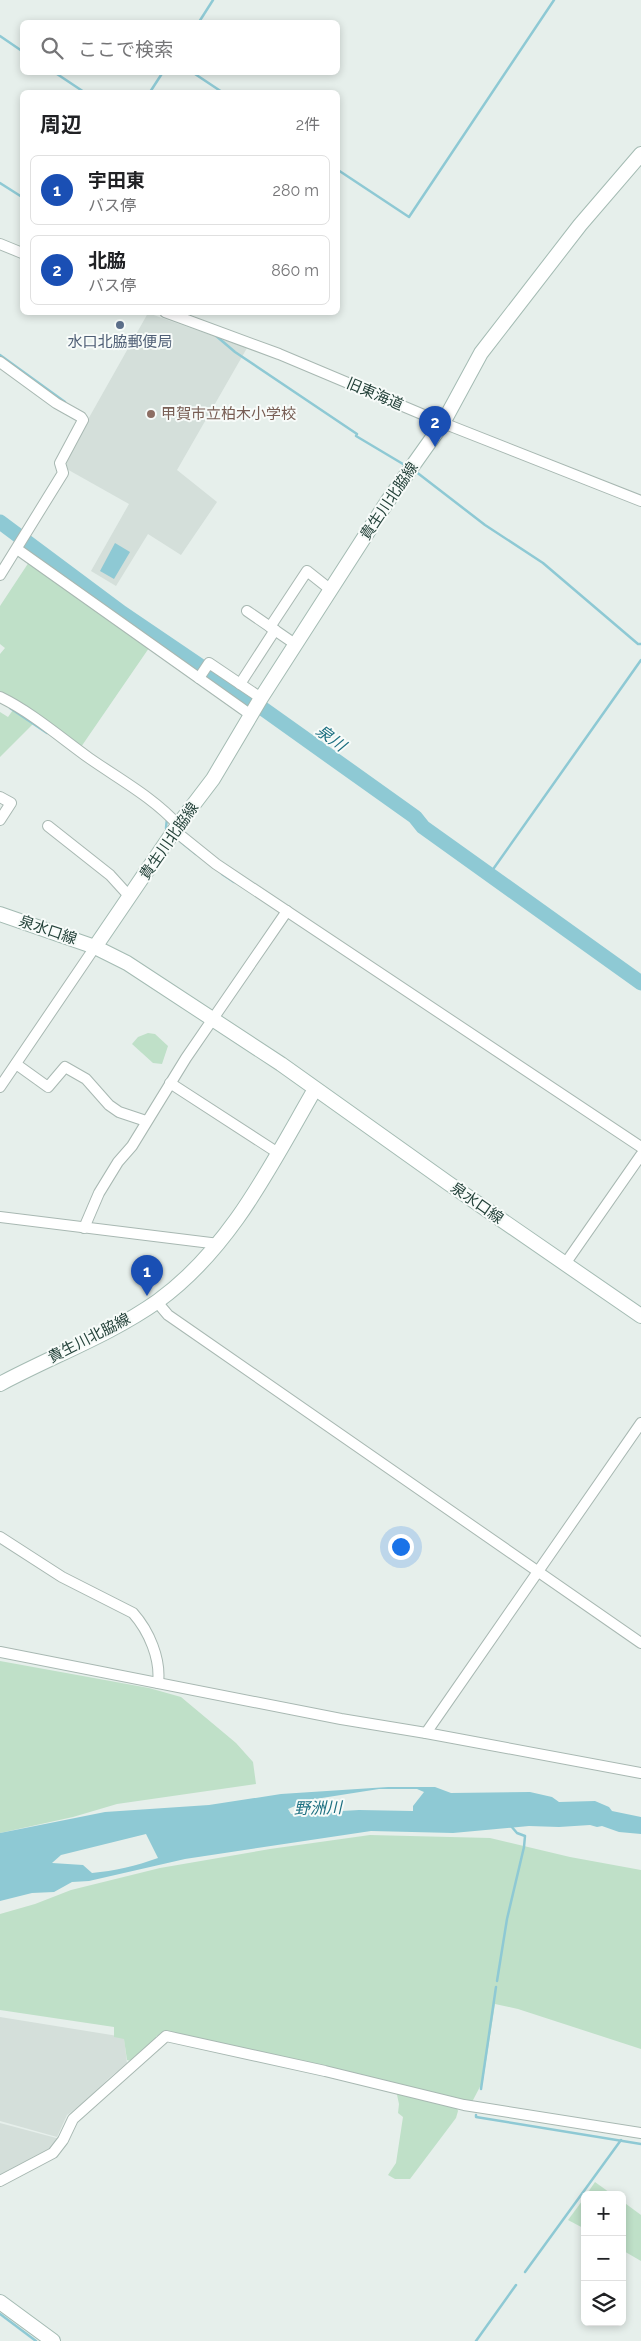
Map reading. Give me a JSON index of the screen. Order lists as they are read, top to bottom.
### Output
{
  "streets": {
    "main road": ["貴生川北脇線", "泉水口線"],
    "street": ["旧東海道"]
  },
  "crossings": [
    ["旧東海道", "貴生川北脇線"],
    ["貴生川北脇線", "泉水口線"]
  ],
  "water": ["泉川", "野洲川"],
  "places": ["水口北脇郵便局", "甲賀市立柏木小学校"],
  "page": {
    "search": "ここで検索",
    "heading": ["周辺", "2件"],
    "list": [
      {
        "mark": "1",
        "name": "宇田東",
        "note": "バス停",
        "value": "280 m"
      },
      {
        "mark": "2",
        "name": "北脇",
        "note": "バス停",
        "value": "860 m"
      }
    ],
    "pins": ["2", "1"],
    "map_buttons": ["+", "−"]
  }
}
